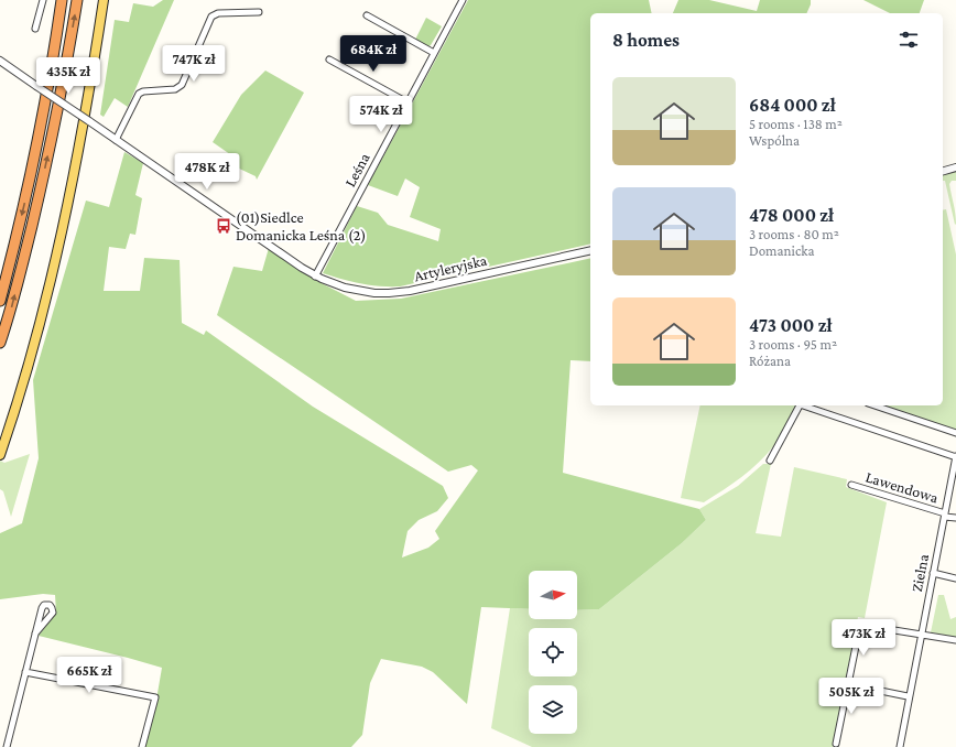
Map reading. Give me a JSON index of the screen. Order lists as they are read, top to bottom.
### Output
{
  "streets": {
    "street": [
      "Leśna",
      "Artyleryjska",
      "Lawendowa",
      "Zielna"
    ]
  },
  "crossings": [
    ["Leśna", "Artyleryjska"],
    ["Lawendowa", "Zielna"]
  ],
  "places": {
    "bus stop": ["(01)Siedlce Domanicka Leśna (2)"]
  },
  "north": "right",
  "page": {
    "heading": "8 homes",
    "price": [
      "684K zł",
      "747K zł",
      "435K zł",
      "574K zł",
      "478K zł",
      "473K zł",
      "665K zł",
      "505K zł"
    ],
    "list": [
      {
        "name": "684 000 zł",
        "note": "5 rooms · 138 m² · Wspólna"
      },
      {
        "name": "478 000 zł",
        "note": "3 rooms · 80 m² · Domanicka"
      },
      {
        "name": "473 000 zł",
        "note": "3 rooms · 95 m² · Różana"
      }
    ]
  }
}
